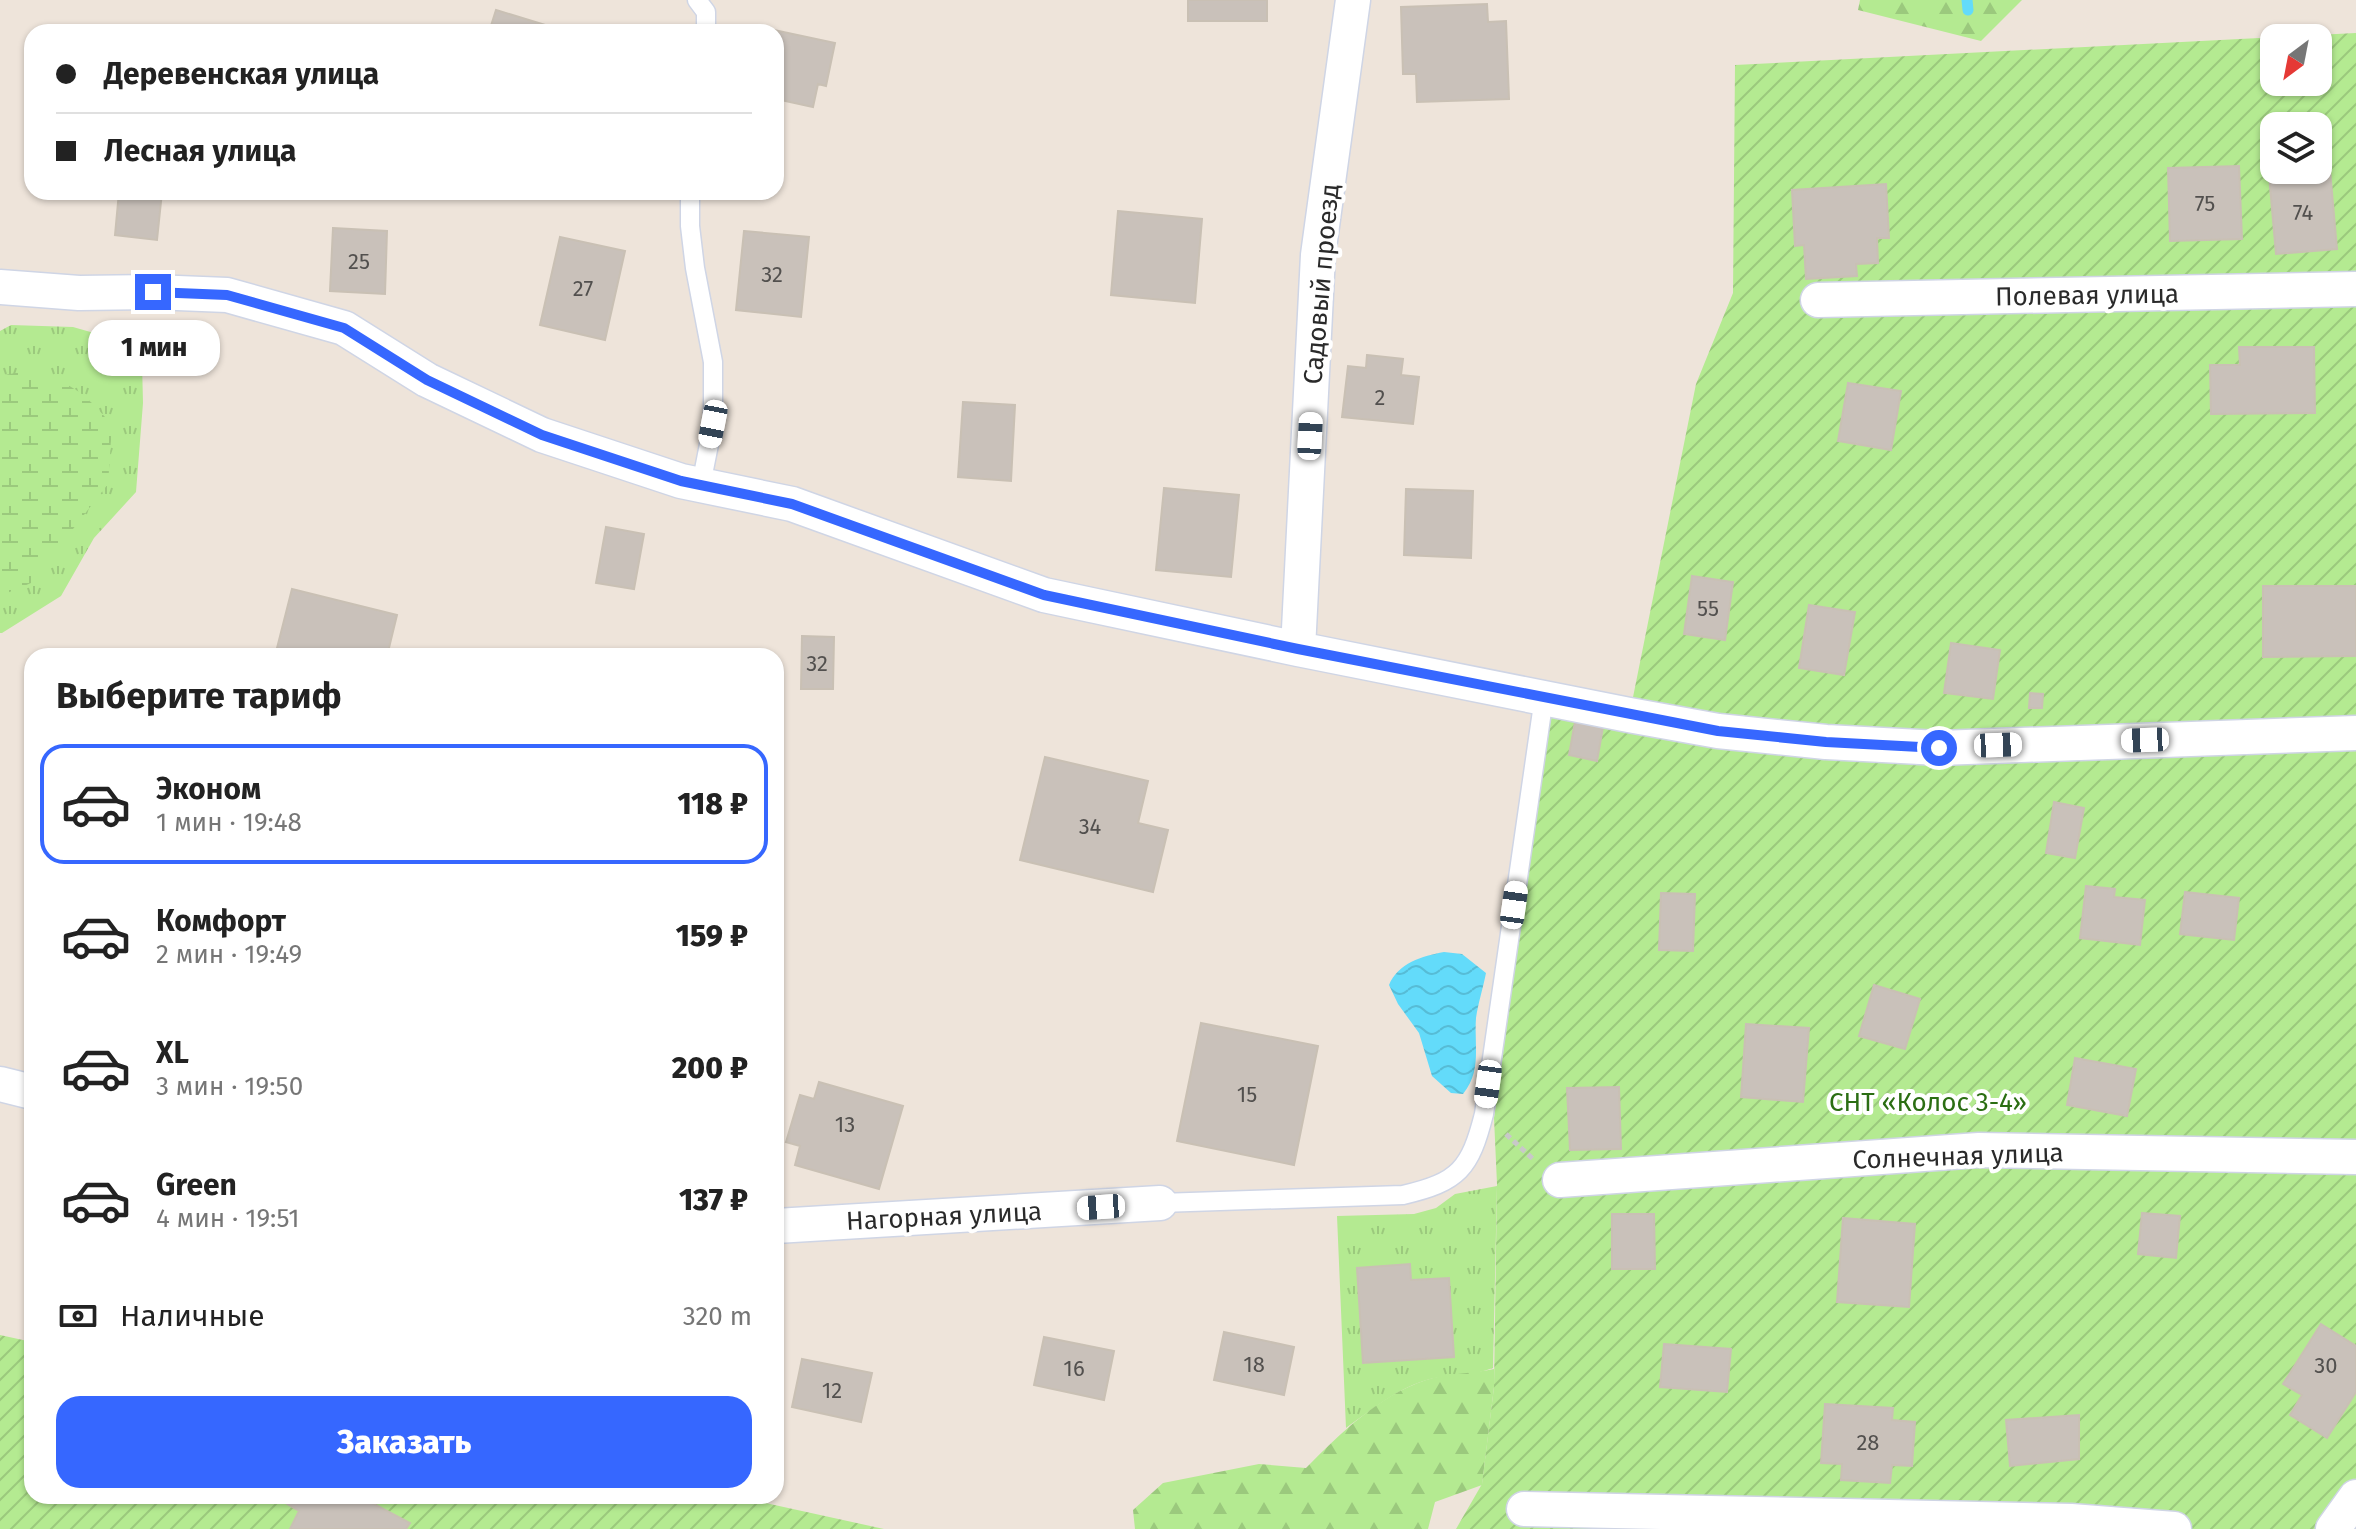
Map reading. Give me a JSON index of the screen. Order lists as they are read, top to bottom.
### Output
{
  "streets": {
    "street": [
      "Садовый проезд",
      "Полевая улица",
      "Солнечная улица",
      "Нагорная улица"
    ]
  },
  "parks": ["СНТ «Колос 3-4»"],
  "house_numbers": [
    "75",
    "74",
    "25",
    "32",
    "27",
    "2",
    "55",
    "32",
    "34",
    "15",
    "13",
    "18",
    "30",
    "16",
    "12",
    "28"
  ],
  "north": "bottom left",
  "page": {
    "banner": ["Деревенская улица", "Лесная улица"],
    "bubble": "1 мин",
    "heading": "Выберите тариф",
    "list": [
      {
        "name": "Эконом",
        "note": "1 мин · 19:48",
        "value": "118 ₽"
      },
      {
        "name": "Комфорт",
        "note": "2 мин · 19:49",
        "value": "159 ₽"
      },
      {
        "name": "XL",
        "note": "3 мин · 19:50",
        "value": "200 ₽"
      },
      {
        "name": "Green",
        "note": "4 мин · 19:51",
        "value": "137 ₽"
      }
    ],
    "pay": ["Наличные", "320 m"],
    "buttons": "Заказать"
  }
}
